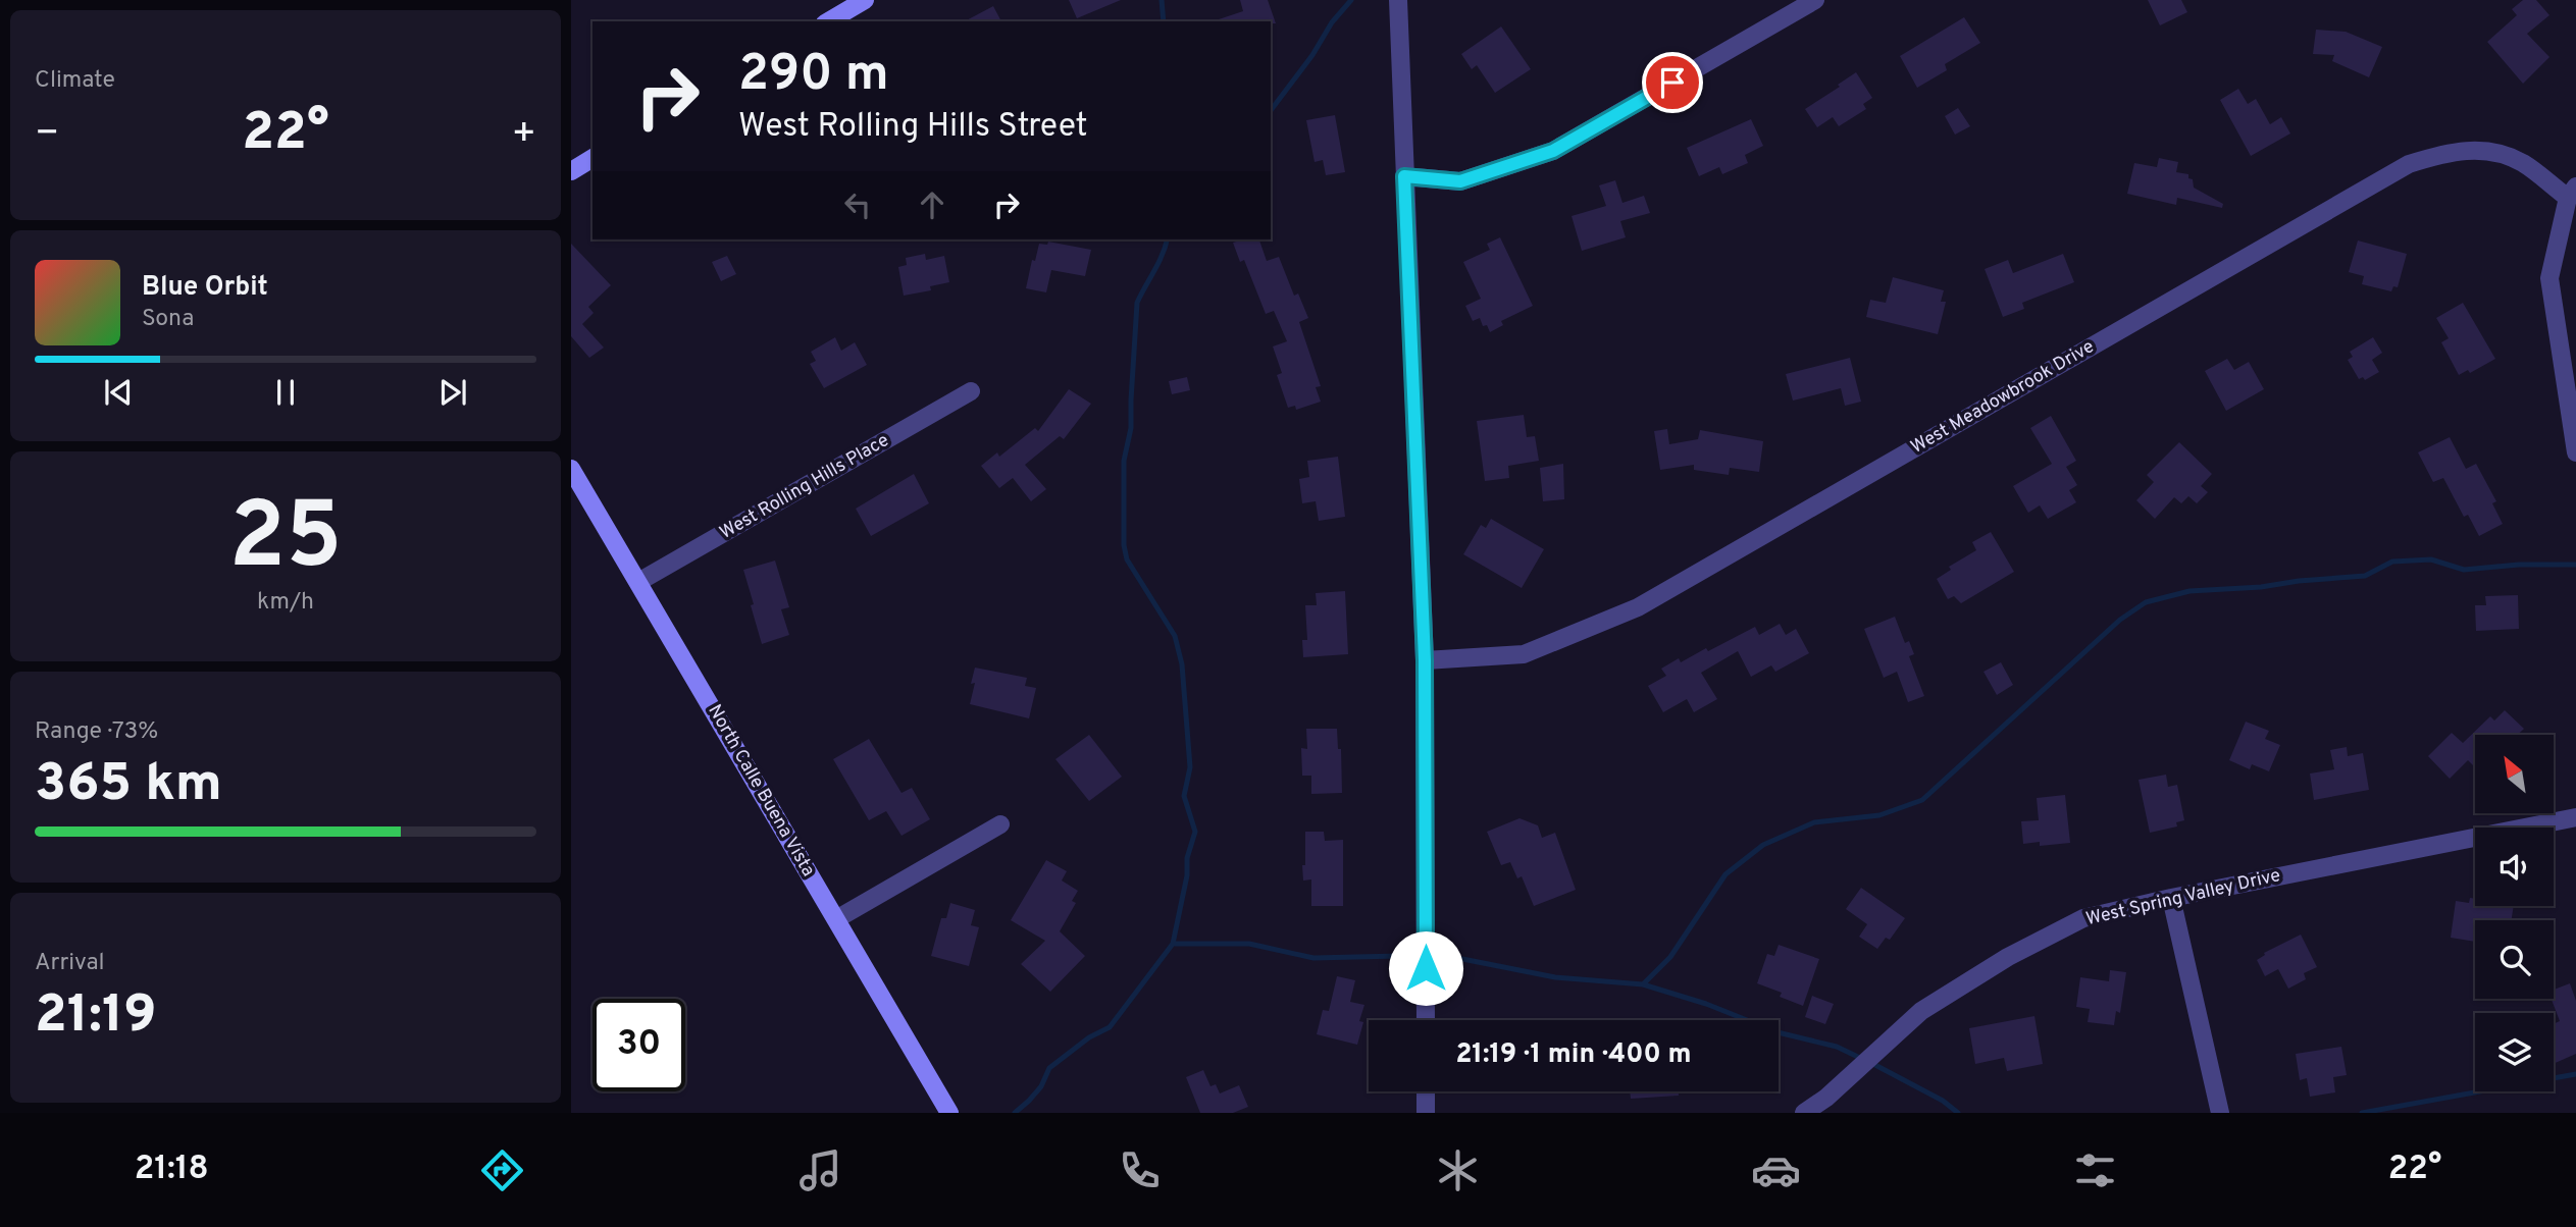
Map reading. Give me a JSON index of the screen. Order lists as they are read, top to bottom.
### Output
{
  "streets": {
    "street": [
      "West Meadowbrook Drive",
      "West Rolling Hills Place",
      "North Calle Buena Vista",
      "West Spring Valley Drive"
    ]
  },
  "crossings": [
    ["West Rolling Hills Place", "North Calle Buena Vista"]
  ],
  "north": "top left",
  "page": {
    "tile": [
      "Climate",
      ["25", "km/h"],
      ["Range · 73%", "365 km"],
      ["Arrival", "21:19"]
    ],
    "turn": ["290 m", "West Rolling Hills Street"],
    "heat": ["−", "22°", "+"],
    "song": ["Blue Orbit", "Sona"],
    "limit": "30",
    "trip": "21:19 · 1 min · 400 m",
    "tabs": ["21:18", "22°"]
  }
}
